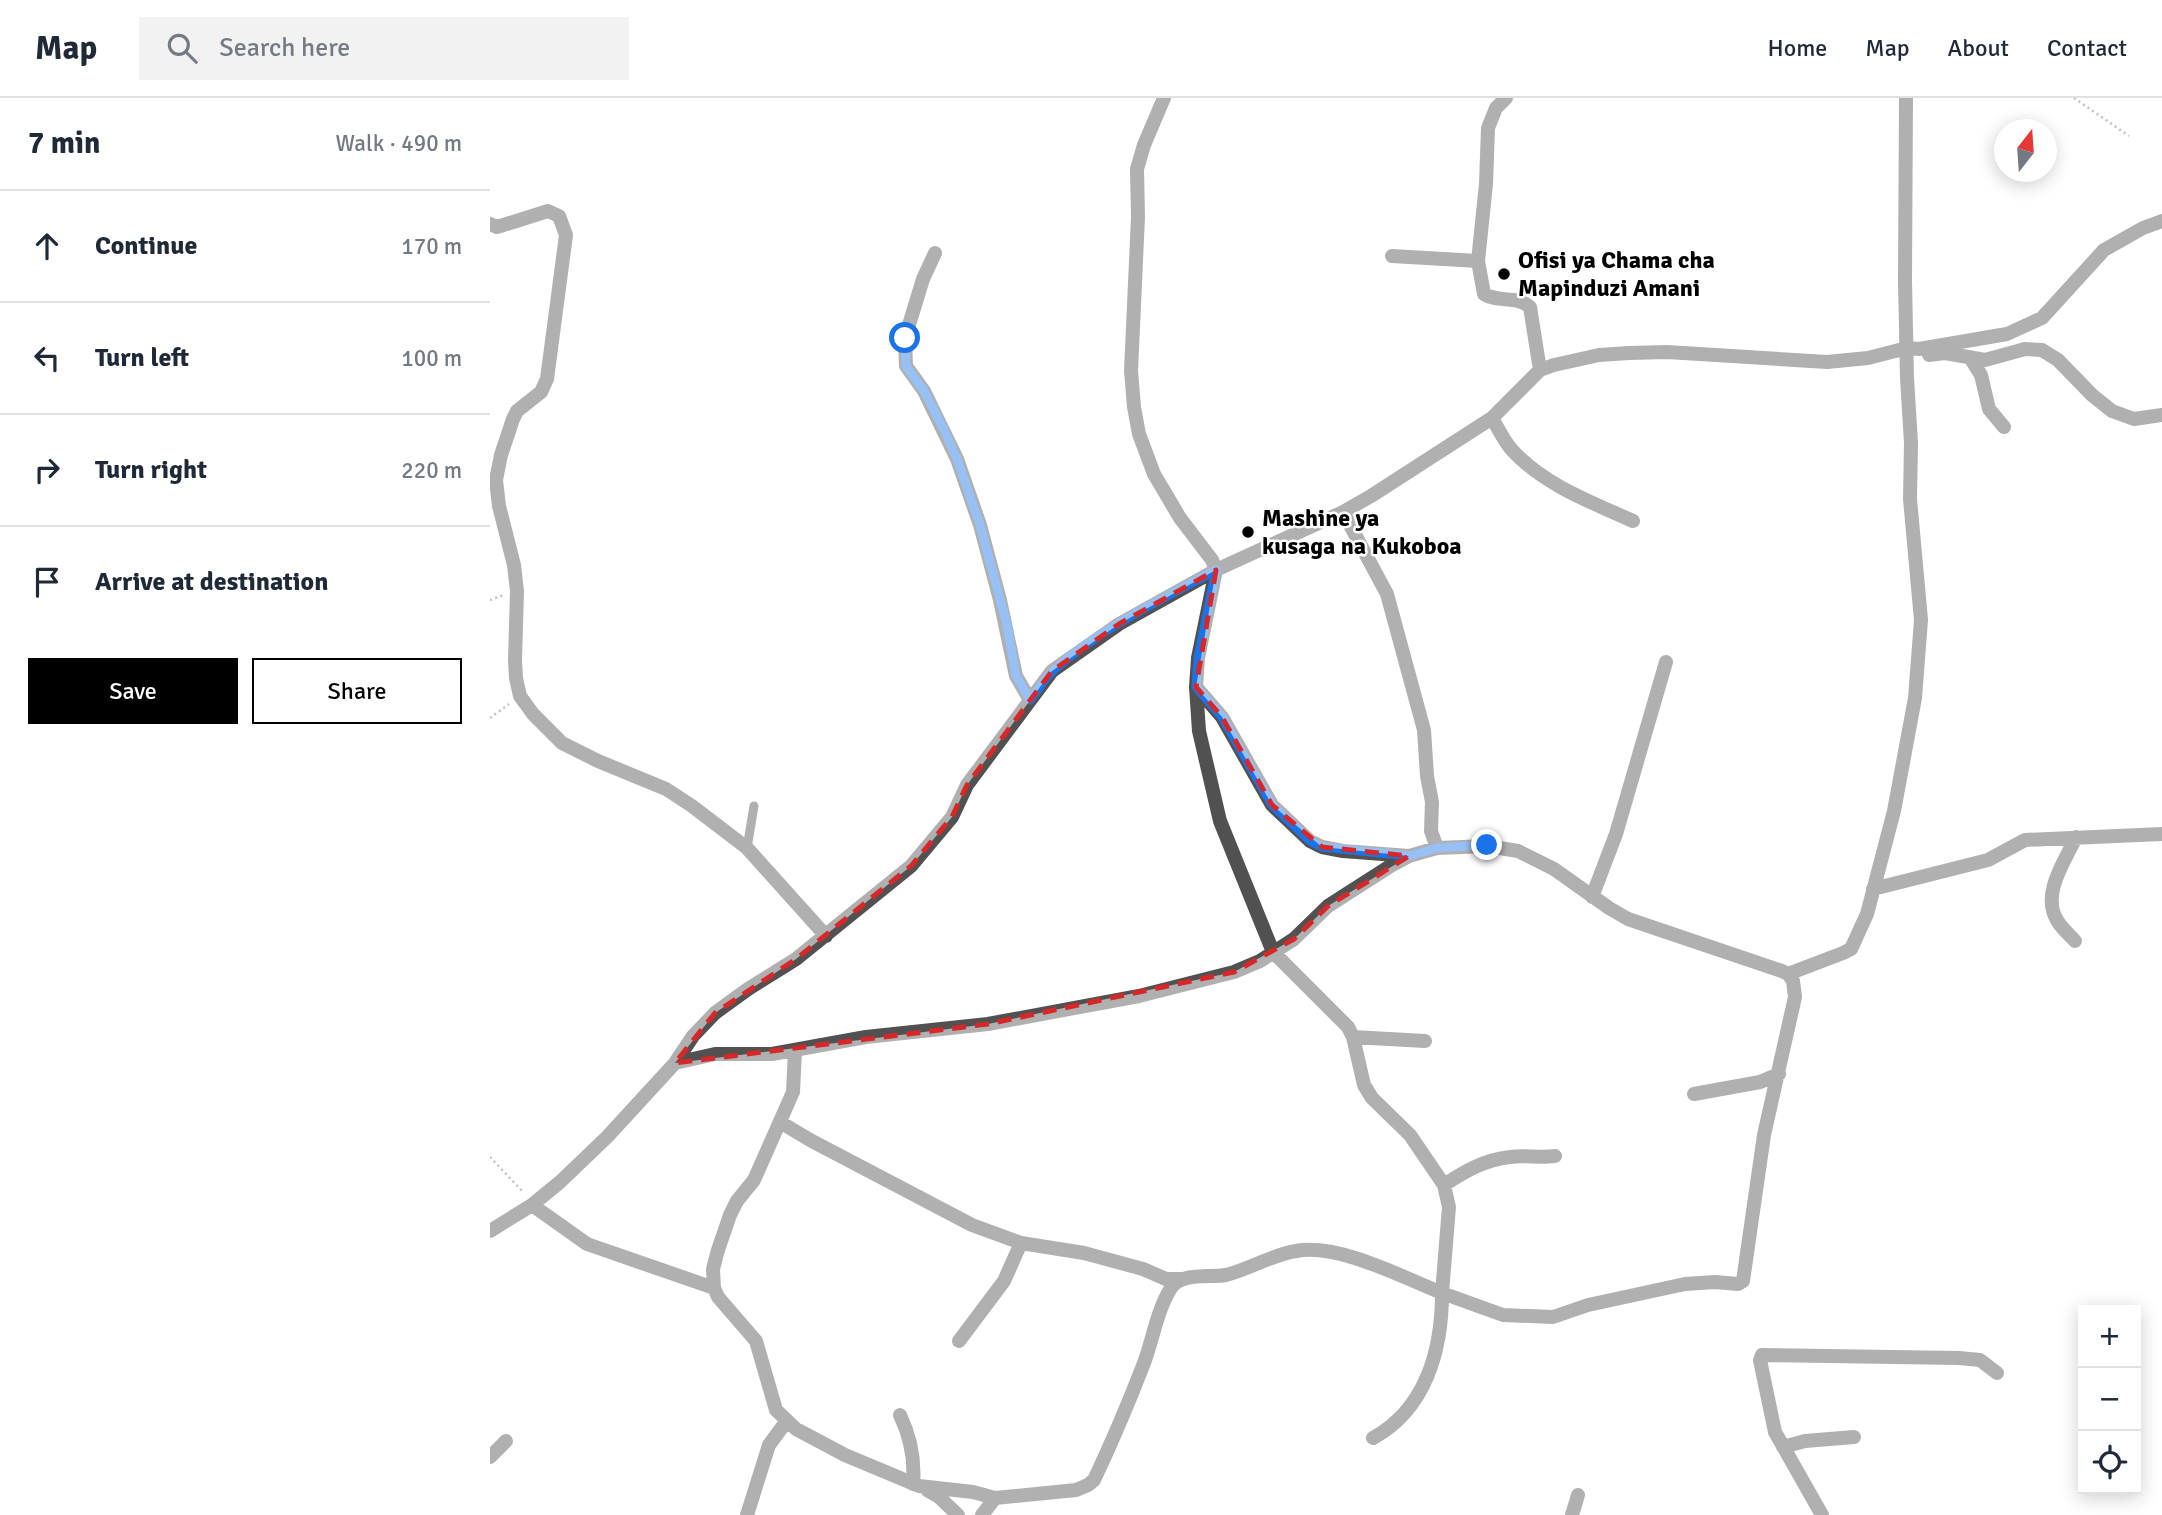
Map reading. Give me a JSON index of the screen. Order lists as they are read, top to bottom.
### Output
{
  "places": ["Ofisi ya Chama cha Mapinduzi Amani", "Mashine ya kusaga na Kukoboa"],
  "north": "top",
  "page": {
    "header": "Map",
    "search": "Search here",
    "nav": [
      "Home",
      "Map",
      "About",
      "Contact"
    ],
    "heading": ["7 min", "Walk · 490 m"],
    "list": [
      ["Continue", "170 m"],
      ["Turn left", "100 m"],
      ["Turn right", "220 m"],
      "Arrive at destination"
    ],
    "buttons": ["Save", "Share"],
    "map_buttons": ["+", "−"]
  }
}
